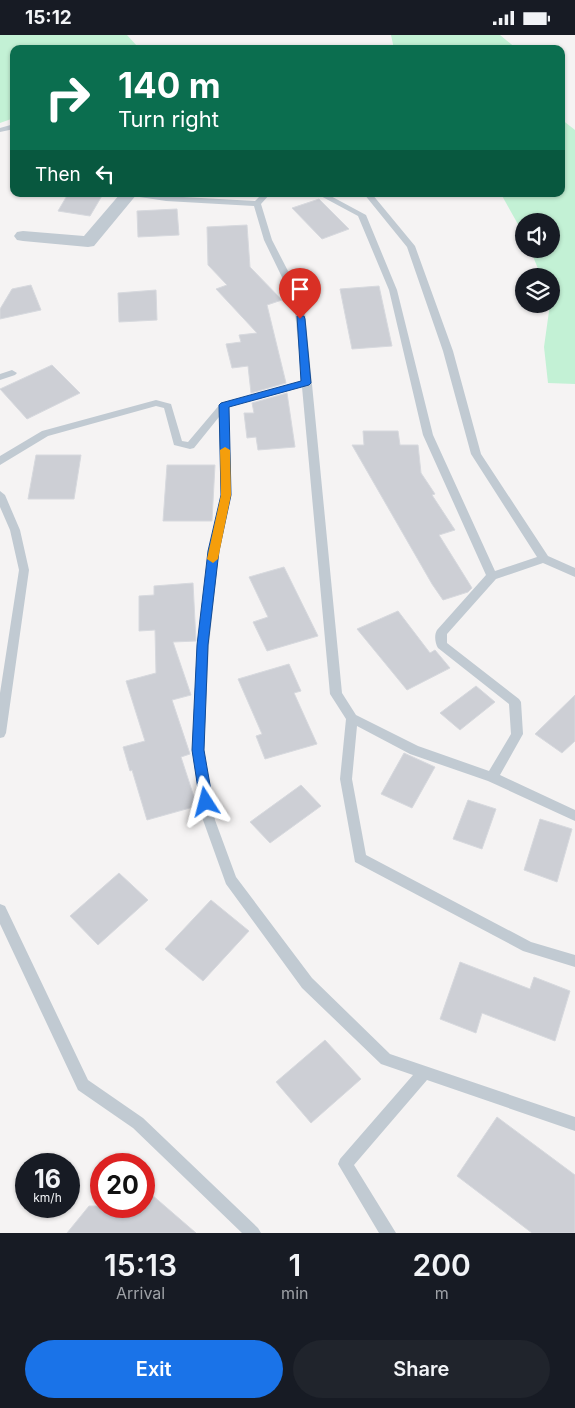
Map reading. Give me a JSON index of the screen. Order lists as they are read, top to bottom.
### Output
{
  "page": {
    "status": "15:12",
    "turn": ["140 m", "Turn right"],
    "then": "Then",
    "speed": "16 km/h",
    "limit": "20",
    "eta": [
      "15:13",
      "Arrival",
      "1",
      "min",
      "200",
      "m"
    ],
    "buttons": ["Exit", "Share"]
  }
}
